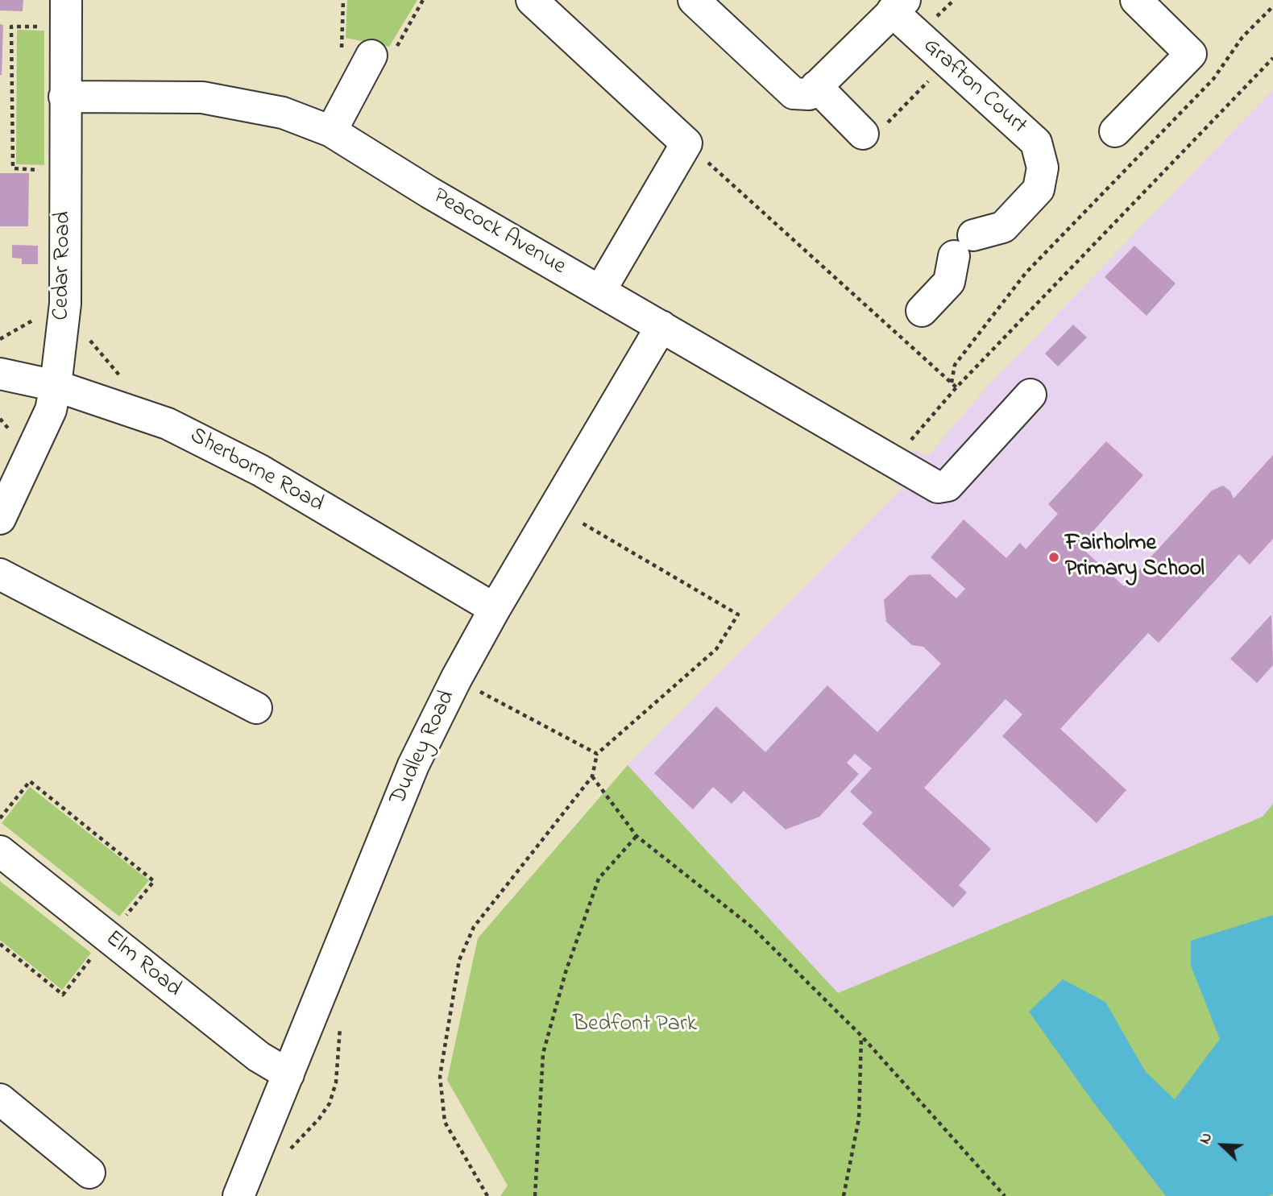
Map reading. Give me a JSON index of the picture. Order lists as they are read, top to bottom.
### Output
{
  "streets": {
    "street": [
      "Grafton Court",
      "Peacock Avenue",
      "Cedar Road",
      "Sherborne Road",
      "Dudley Road",
      "Elm Road"
    ]
  },
  "crossings": [
    ["Peacock Avenue", "Cedar Road"],
    ["Peacock Avenue", "Dudley Road"],
    ["Cedar Road", "Sherborne Road"],
    ["Sherborne Road", "Dudley Road"],
    ["Dudley Road", "Elm Road"]
  ],
  "parks": ["Bedfont Park"],
  "places": ["Fairholme Primary School"],
  "north": "top left"
}
